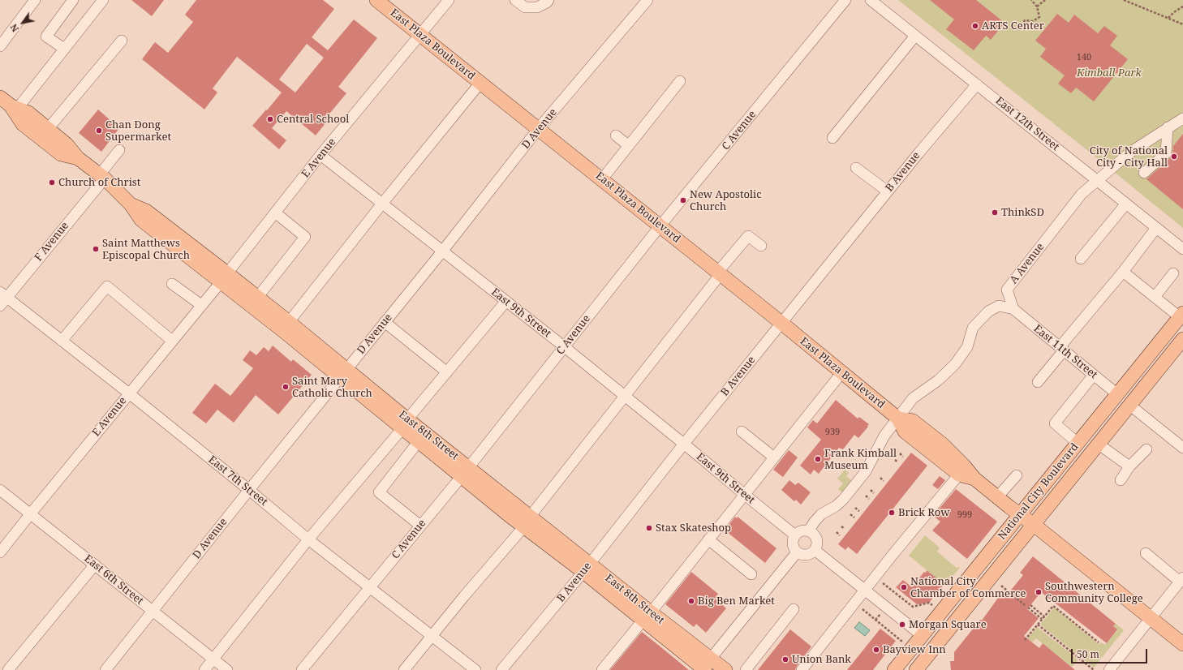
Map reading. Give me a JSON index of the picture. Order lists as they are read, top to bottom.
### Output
{
  "streets": {
    "main road": ["East Plaza Boulevard", "East 8th Street", "National City Boulevard"],
    "street": [
      "East 12th Street",
      "D Avenue",
      "C Avenue",
      "E Avenue",
      "B Avenue",
      "F Avenue",
      "A Avenue",
      "East 9th Street",
      "East 11th Street",
      "East 7th Street",
      "East 6th Street"
    ]
  },
  "crossings": [
    ["East Plaza Boulevard", "D Avenue"],
    ["East Plaza Boulevard", "C Avenue"],
    ["East Plaza Boulevard", "E Avenue"],
    ["East Plaza Boulevard", "B Avenue"],
    ["East Plaza Boulevard", "National City Boulevard"],
    ["East 12th Street", "B Avenue"],
    ["East 12th Street", "A Avenue"],
    ["D Avenue", "East 9th Street"],
    ["D Avenue", "East 8th Street"],
    ["D Avenue", "East 7th Street"],
    ["D Avenue", "East 6th Street"],
    ["C Avenue", "East 9th Street"],
    ["C Avenue", "East 8th Street"],
    ["C Avenue", "East 7th Street"],
    ["E Avenue", "East 9th Street"],
    ["E Avenue", "East 8th Street"],
    ["E Avenue", "East 7th Street"],
    ["E Avenue", "East 6th Street"],
    ["B Avenue", "East 9th Street"],
    ["B Avenue", "East 8th Street"],
    ["F Avenue", "East 8th Street"],
    ["F Avenue", "East 7th Street"],
    ["A Avenue", "East 11th Street"],
    ["East 11th Street", "National City Boulevard"]
  ],
  "parks": ["Kimball Park"],
  "places": [
    "ARTS Center",
    "Central School",
    "Chan Dong Supermarket",
    "City of National City - City Hall",
    "Church of Christ",
    "New Apostolic Church",
    "ThinkSD",
    "Saint Matthews Episcopal Church",
    "Saint Mary Catholic Church",
    "Frank Kimball Museum",
    "Brick Row",
    "Stax Skateshop",
    "National City Chamber of Commerce",
    "Southwestern Community College",
    "Big Ben Market",
    "Morgan Square",
    "Bayview Inn",
    "Union Bank"
  ],
  "house_numbers": ["140", "939", "999"],
  "scale_bar": "50 m",
  "north": "bottom left"
}
